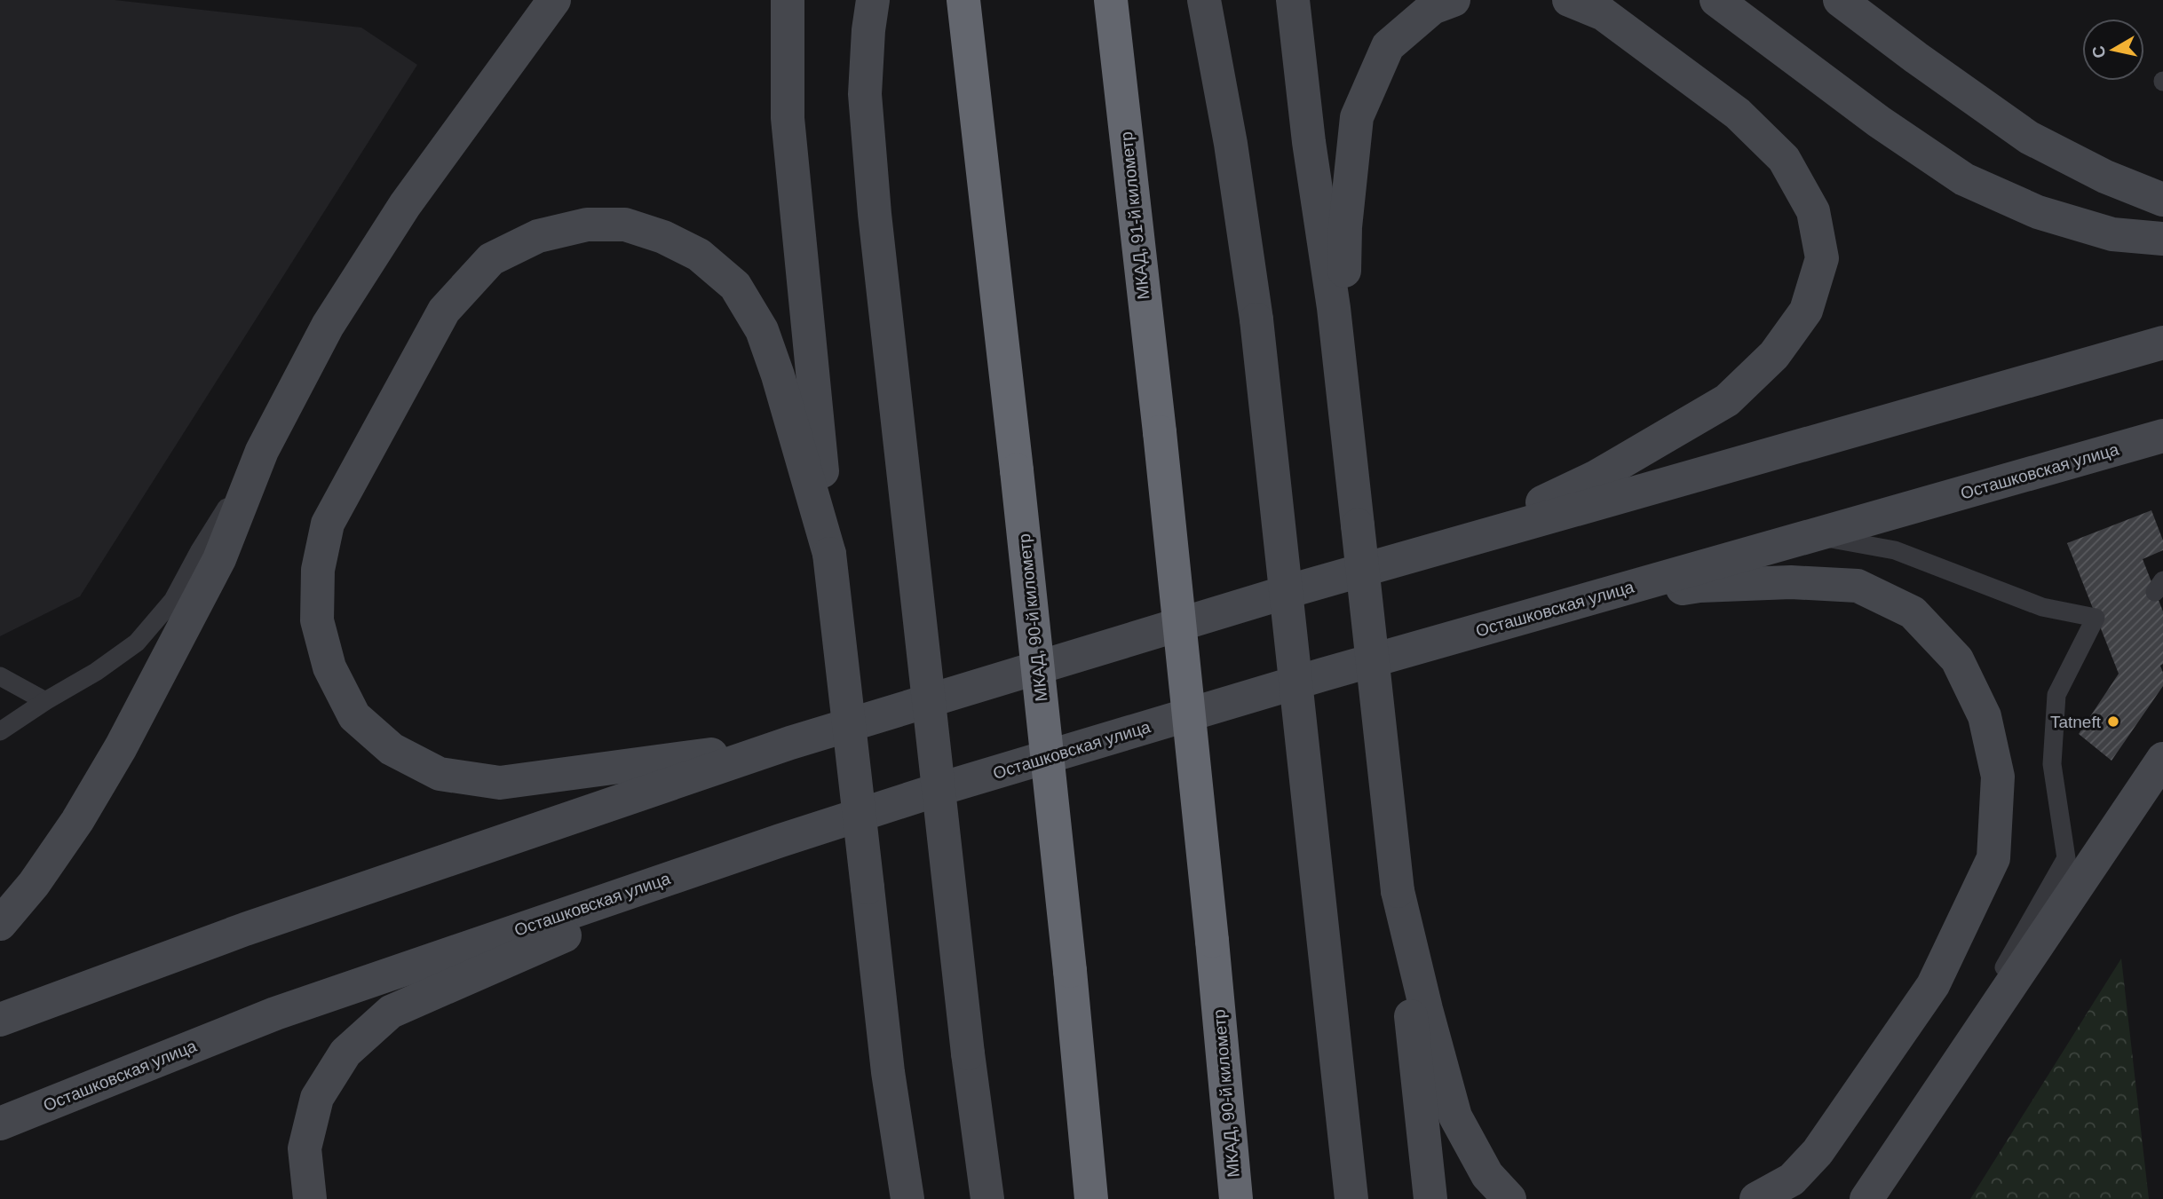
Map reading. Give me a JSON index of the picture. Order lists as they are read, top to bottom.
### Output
{
  "streets": {
    "highway": ["МКАД, 91-й километр", "МКАД, 90-й километр"],
    "main road": ["Осташковская улица"]
  },
  "crossings": [
    ["МКАД, 91-й километр", "МКАД, 90-й километр"]
  ],
  "places": ["Tatneft"],
  "north": "left"
}
